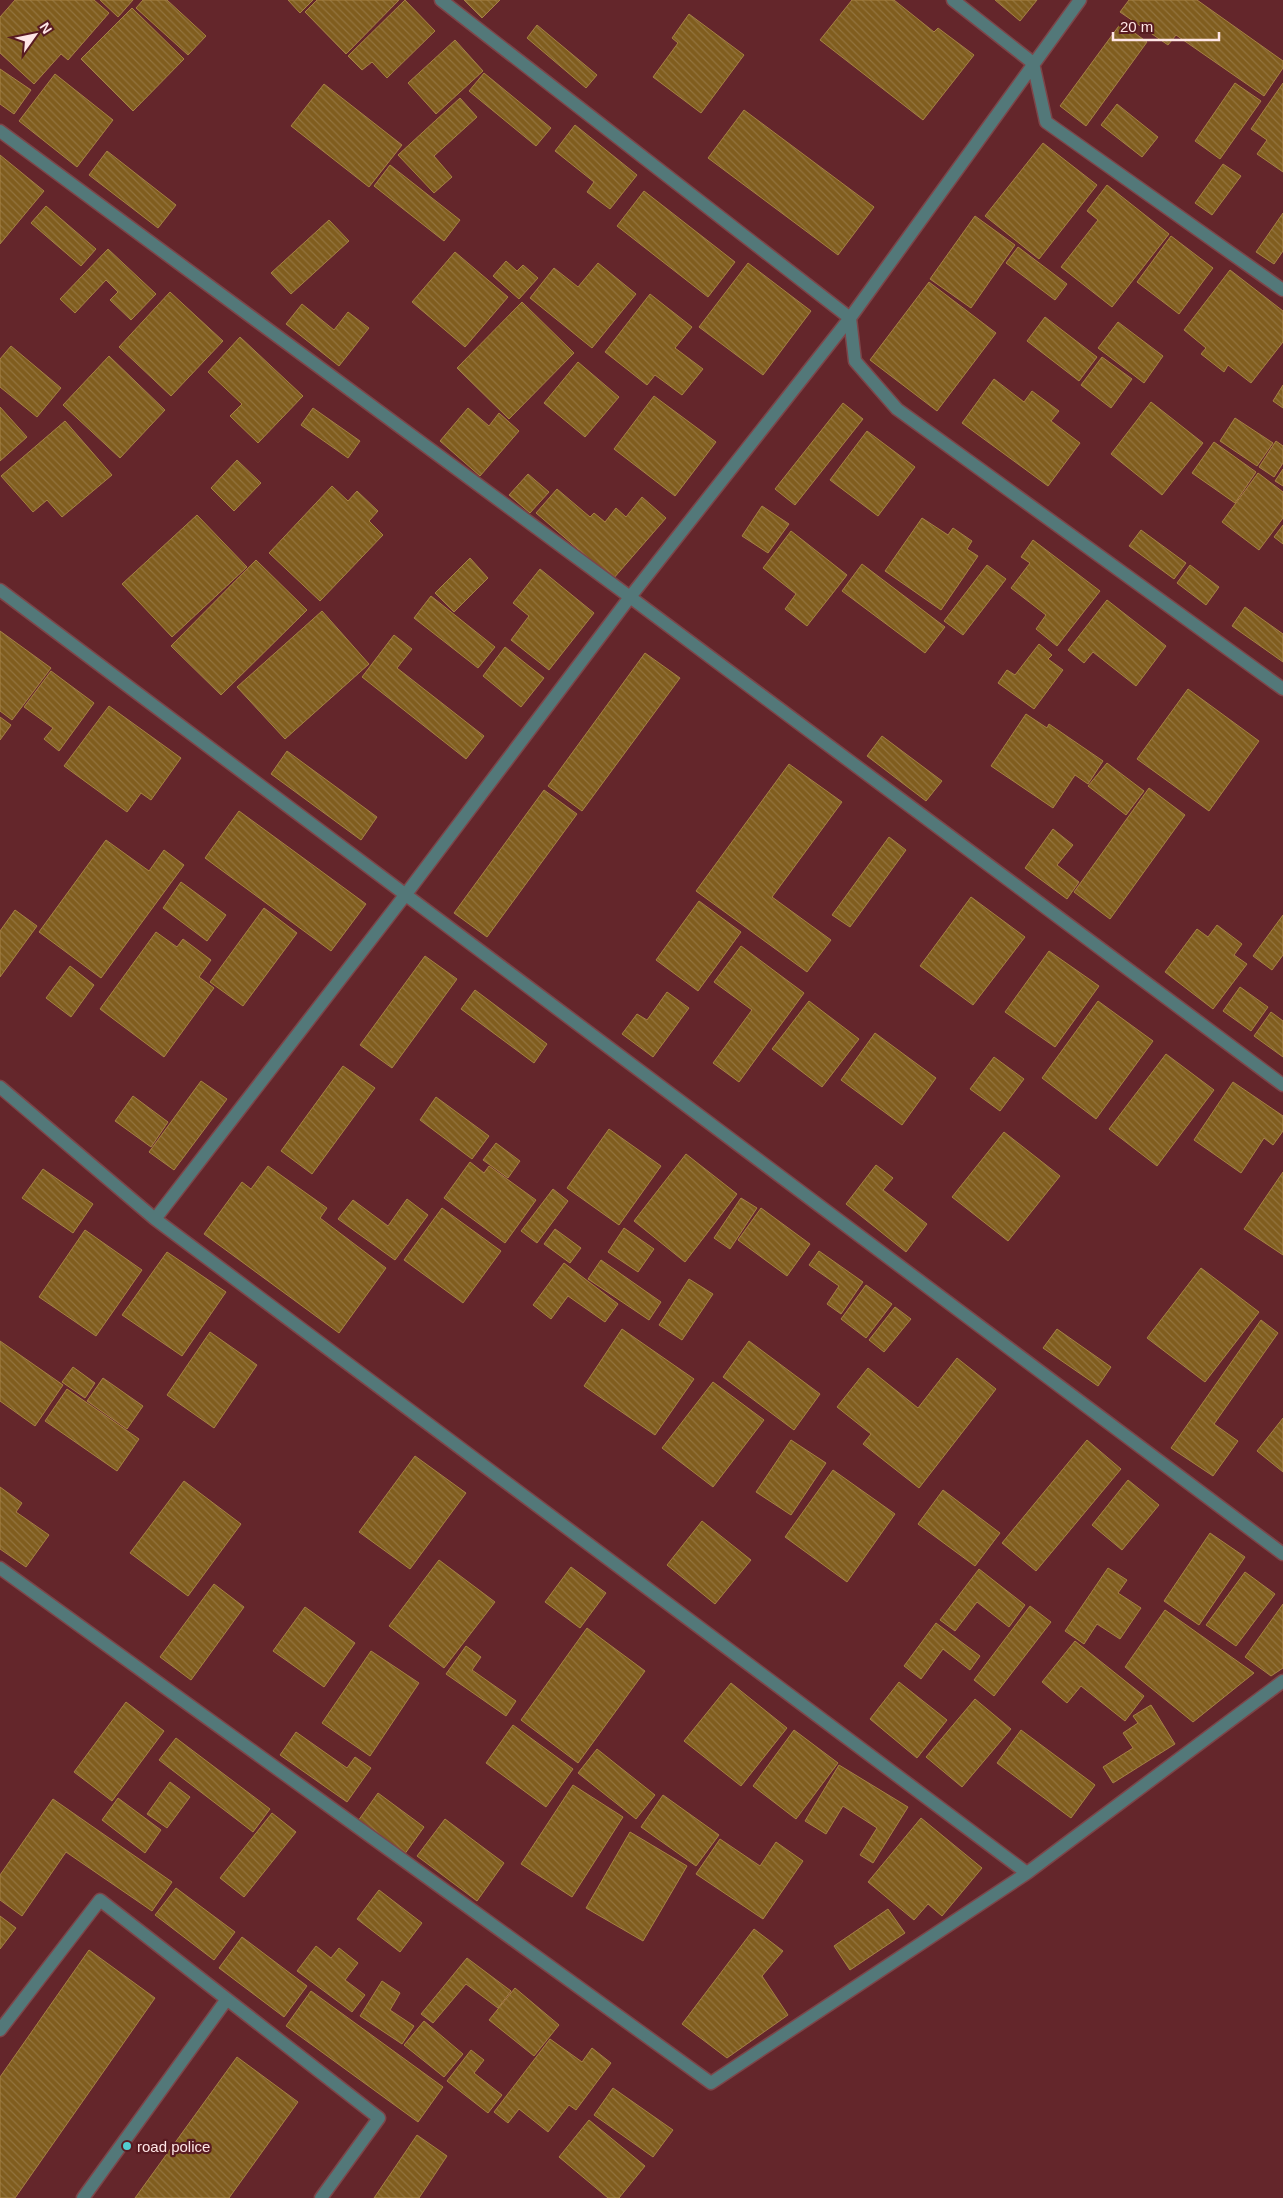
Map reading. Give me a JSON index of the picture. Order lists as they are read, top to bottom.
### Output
{
  "places": ["road police"],
  "scale_bar": "20 m",
  "north": "top right"
}
